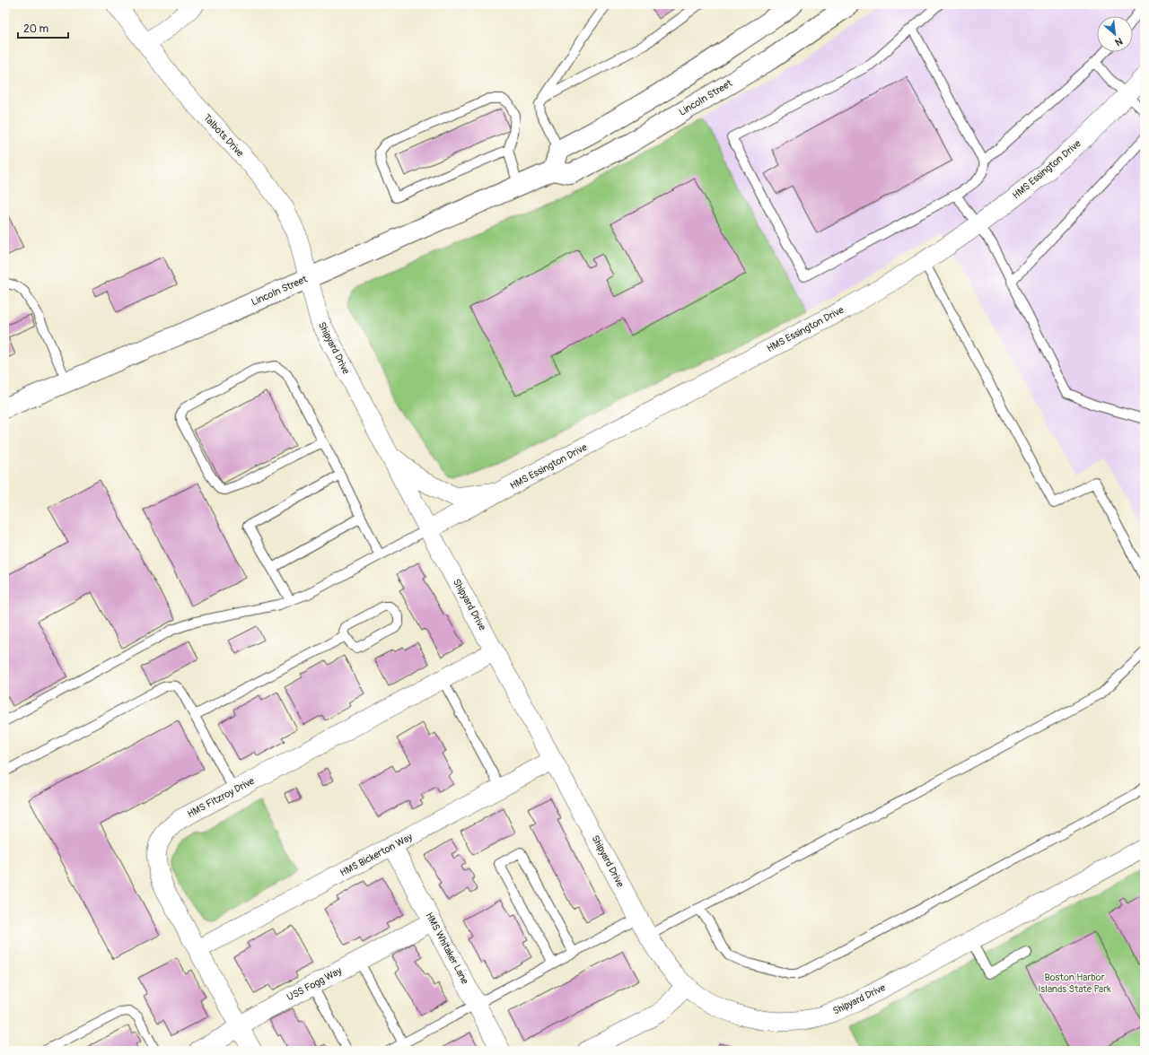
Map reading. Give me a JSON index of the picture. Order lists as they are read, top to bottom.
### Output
{
  "streets": {
    "main road": ["Lincoln Street"],
    "street": [
      "Talbots Drive",
      "HMS Essington Drive",
      "Shipyard Drive",
      "HMS Fitzroy Drive",
      "HMS Bickerton Way",
      "HMS Whitaker Lane",
      "USS Fogg Way"
    ]
  },
  "crossings": [
    ["Lincoln Street", "Talbots Drive"],
    ["Lincoln Street", "Shipyard Drive"],
    ["Talbots Drive", "Shipyard Drive"],
    ["HMS Essington Drive", "Shipyard Drive"],
    ["Shipyard Drive", "HMS Fitzroy Drive"],
    ["Shipyard Drive", "HMS Bickerton Way"],
    ["HMS Fitzroy Drive", "HMS Bickerton Way"],
    ["HMS Fitzroy Drive", "USS Fogg Way"],
    ["HMS Bickerton Way", "HMS Whitaker Lane"],
    ["HMS Whitaker Lane", "USS Fogg Way"]
  ],
  "parks": ["Boston Harbor Islands State Park"],
  "scale_bar": "20 m",
  "north": "bottom right"
}
